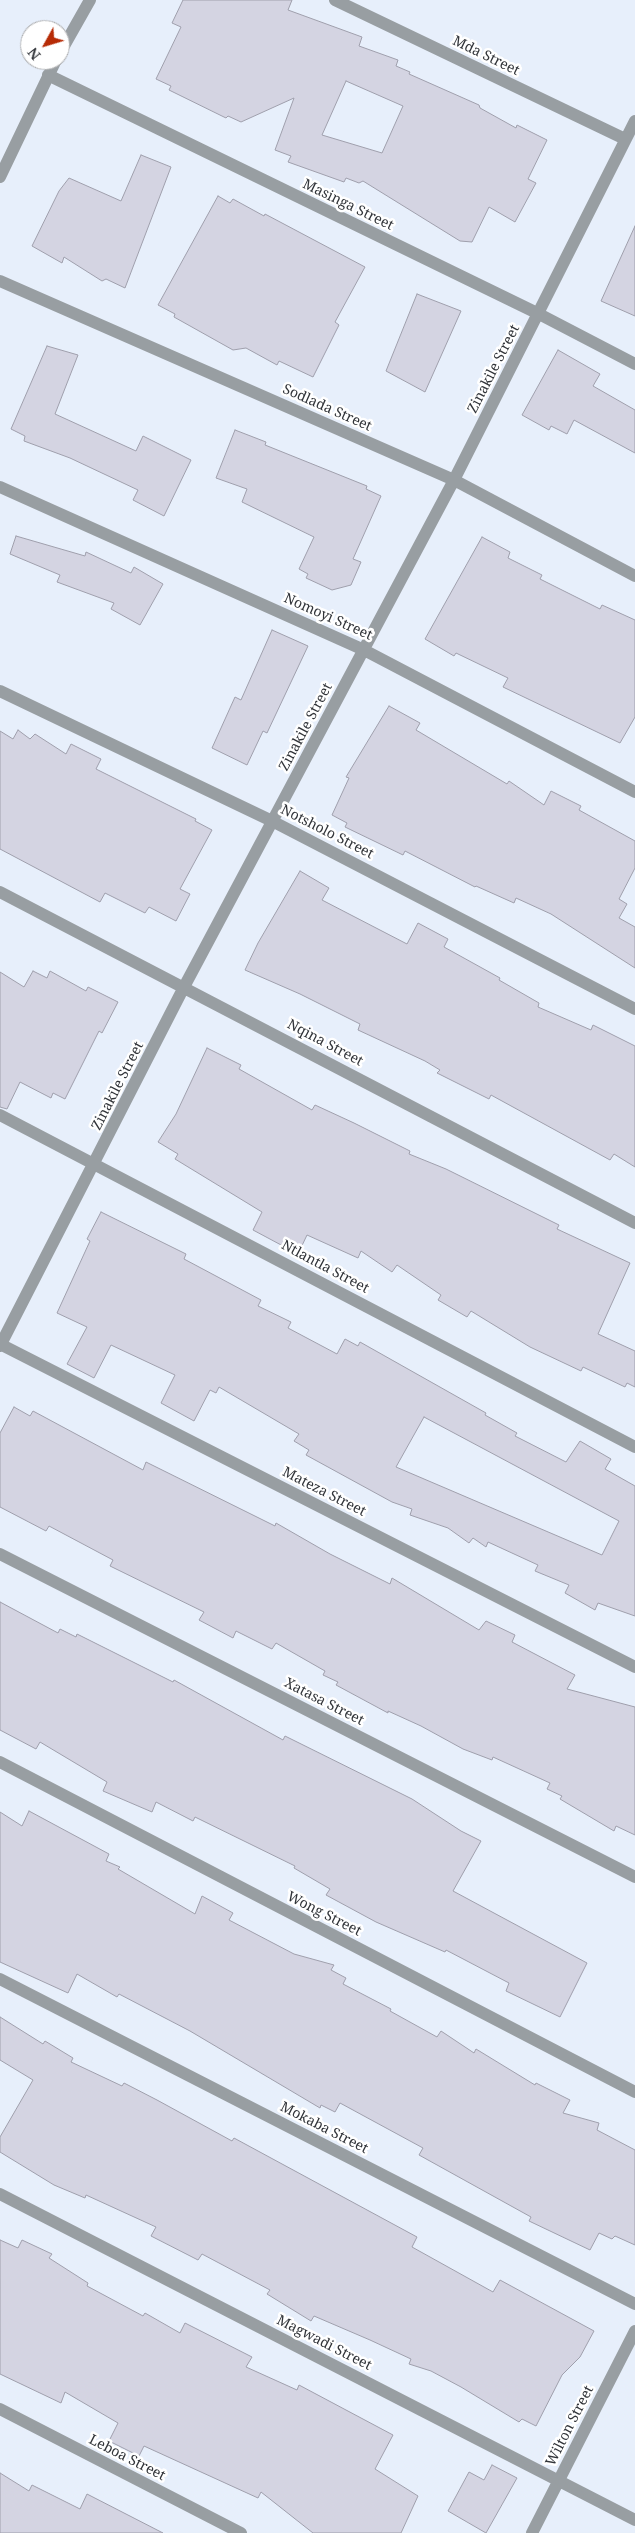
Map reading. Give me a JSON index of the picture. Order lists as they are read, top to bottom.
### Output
{
  "streets": {
    "street": [
      "Mda Street",
      "Masinga Street",
      "Zinakile Street",
      "Sodlada Street",
      "Nomoyi Street",
      "Notsholo Street",
      "Nqina Street",
      "Ntlantla Street",
      "Mateza Street",
      "Xatasa Street",
      "Wong Street",
      "Mokaba Street",
      "Magwadi Street",
      "Wilton Street",
      "Leboa Street"
    ]
  },
  "crossings": [
    ["Mda Street", "Zinakile Street"],
    ["Masinga Street", "Zinakile Street"],
    ["Zinakile Street", "Sodlada Street"],
    ["Zinakile Street", "Nomoyi Street"],
    ["Zinakile Street", "Notsholo Street"],
    ["Zinakile Street", "Nqina Street"],
    ["Zinakile Street", "Ntlantla Street"],
    ["Zinakile Street", "Mateza Street"],
    ["Magwadi Street", "Wilton Street"]
  ],
  "north": "bottom left"
}
